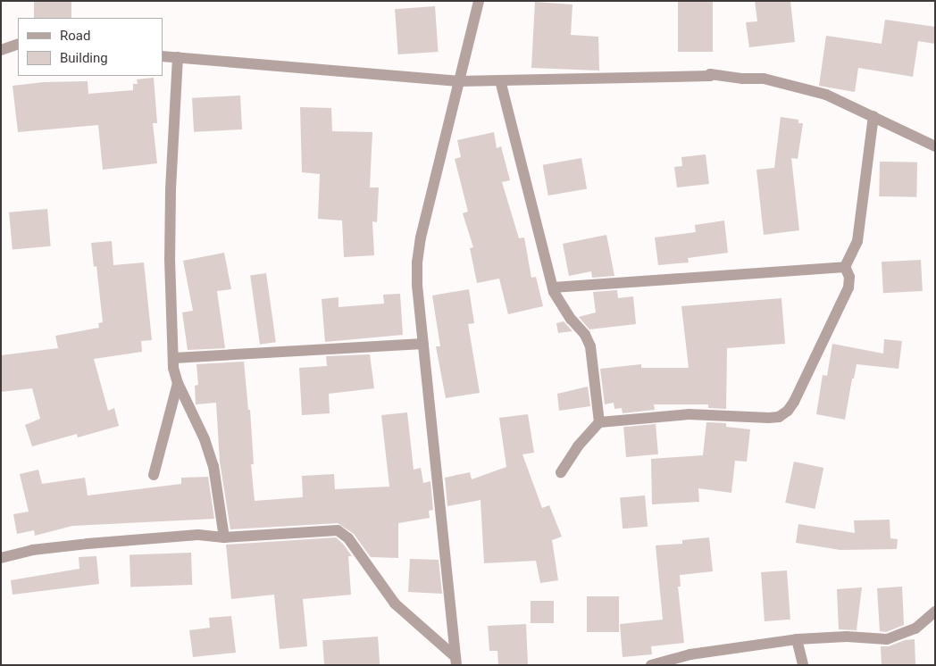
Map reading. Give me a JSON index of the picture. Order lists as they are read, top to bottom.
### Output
{
  "legend": ["Road", "Building"]
}
